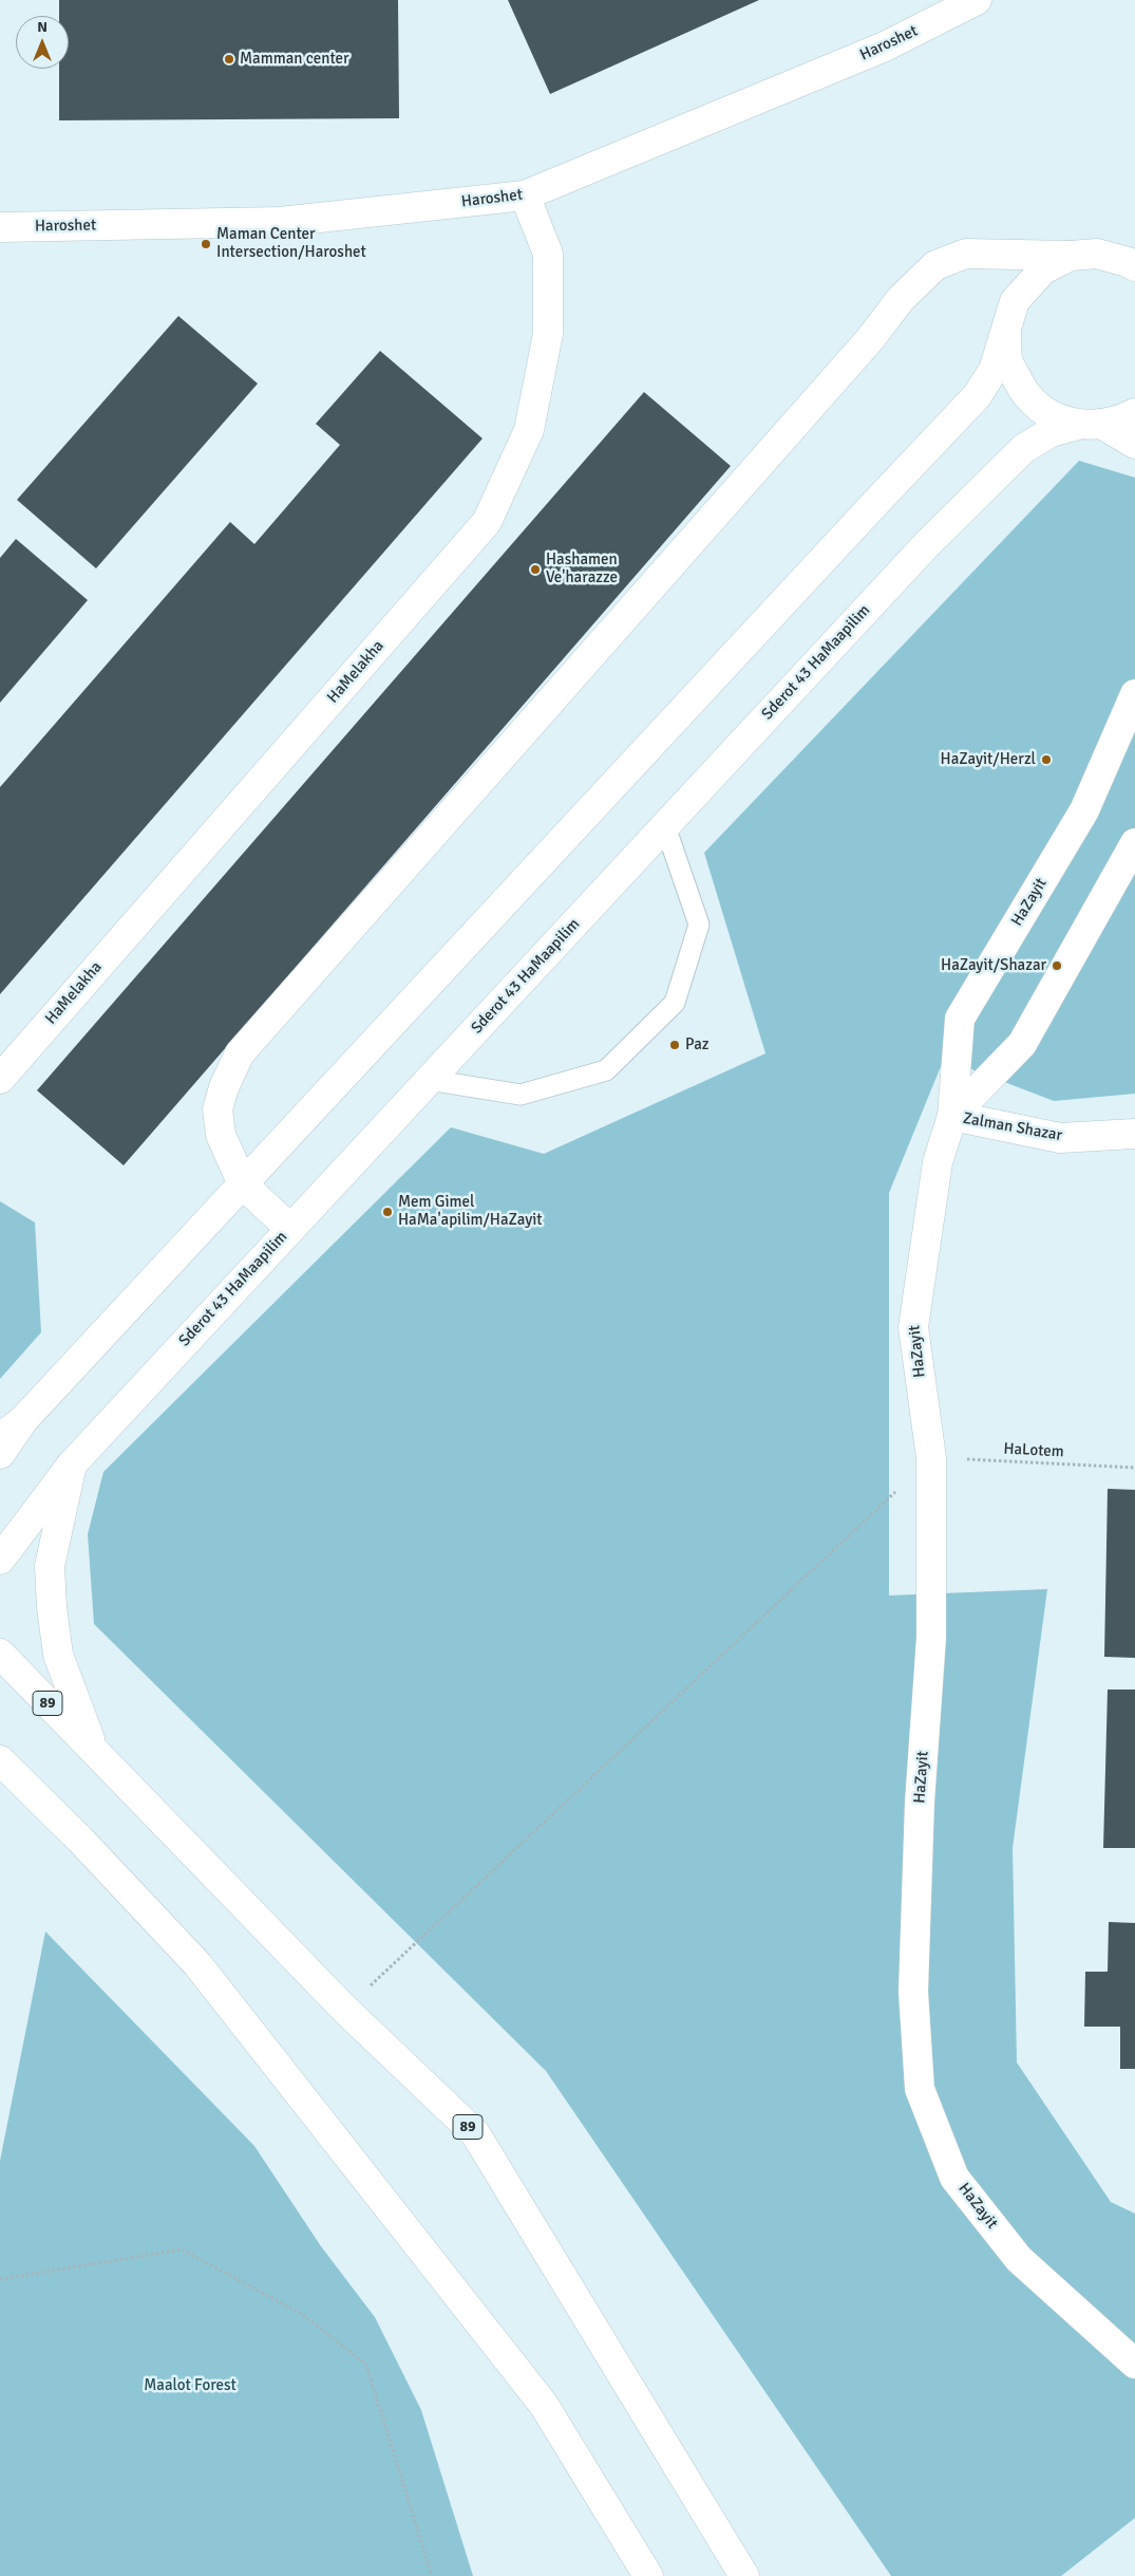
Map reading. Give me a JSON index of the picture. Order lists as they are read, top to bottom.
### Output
{
  "streets": {
    "main road": [
      "Haroshet",
      "Sderot 43 HaMaapilim",
      "HaMelakha",
      "HaZayit",
      "Zalman Shazar",
      "89"
    ],
    "path": ["HaLotem"]
  },
  "crossings": [
    ["Haroshet", "HaMelakha"],
    ["HaZayit", "Zalman Shazar"],
    ["HaZayit", "HaLotem"]
  ],
  "parks": ["Maalot Forest"],
  "places": [
    "Mamman center",
    "Maman Center Intersection/Haroshet",
    "Hashamen Ve'harazze",
    "HaZayit/Herzl",
    "HaZayit/Shazar",
    "Paz",
    "Mem Gimel HaMa'apilim/HaZayit"
  ],
  "north": "top"
}
